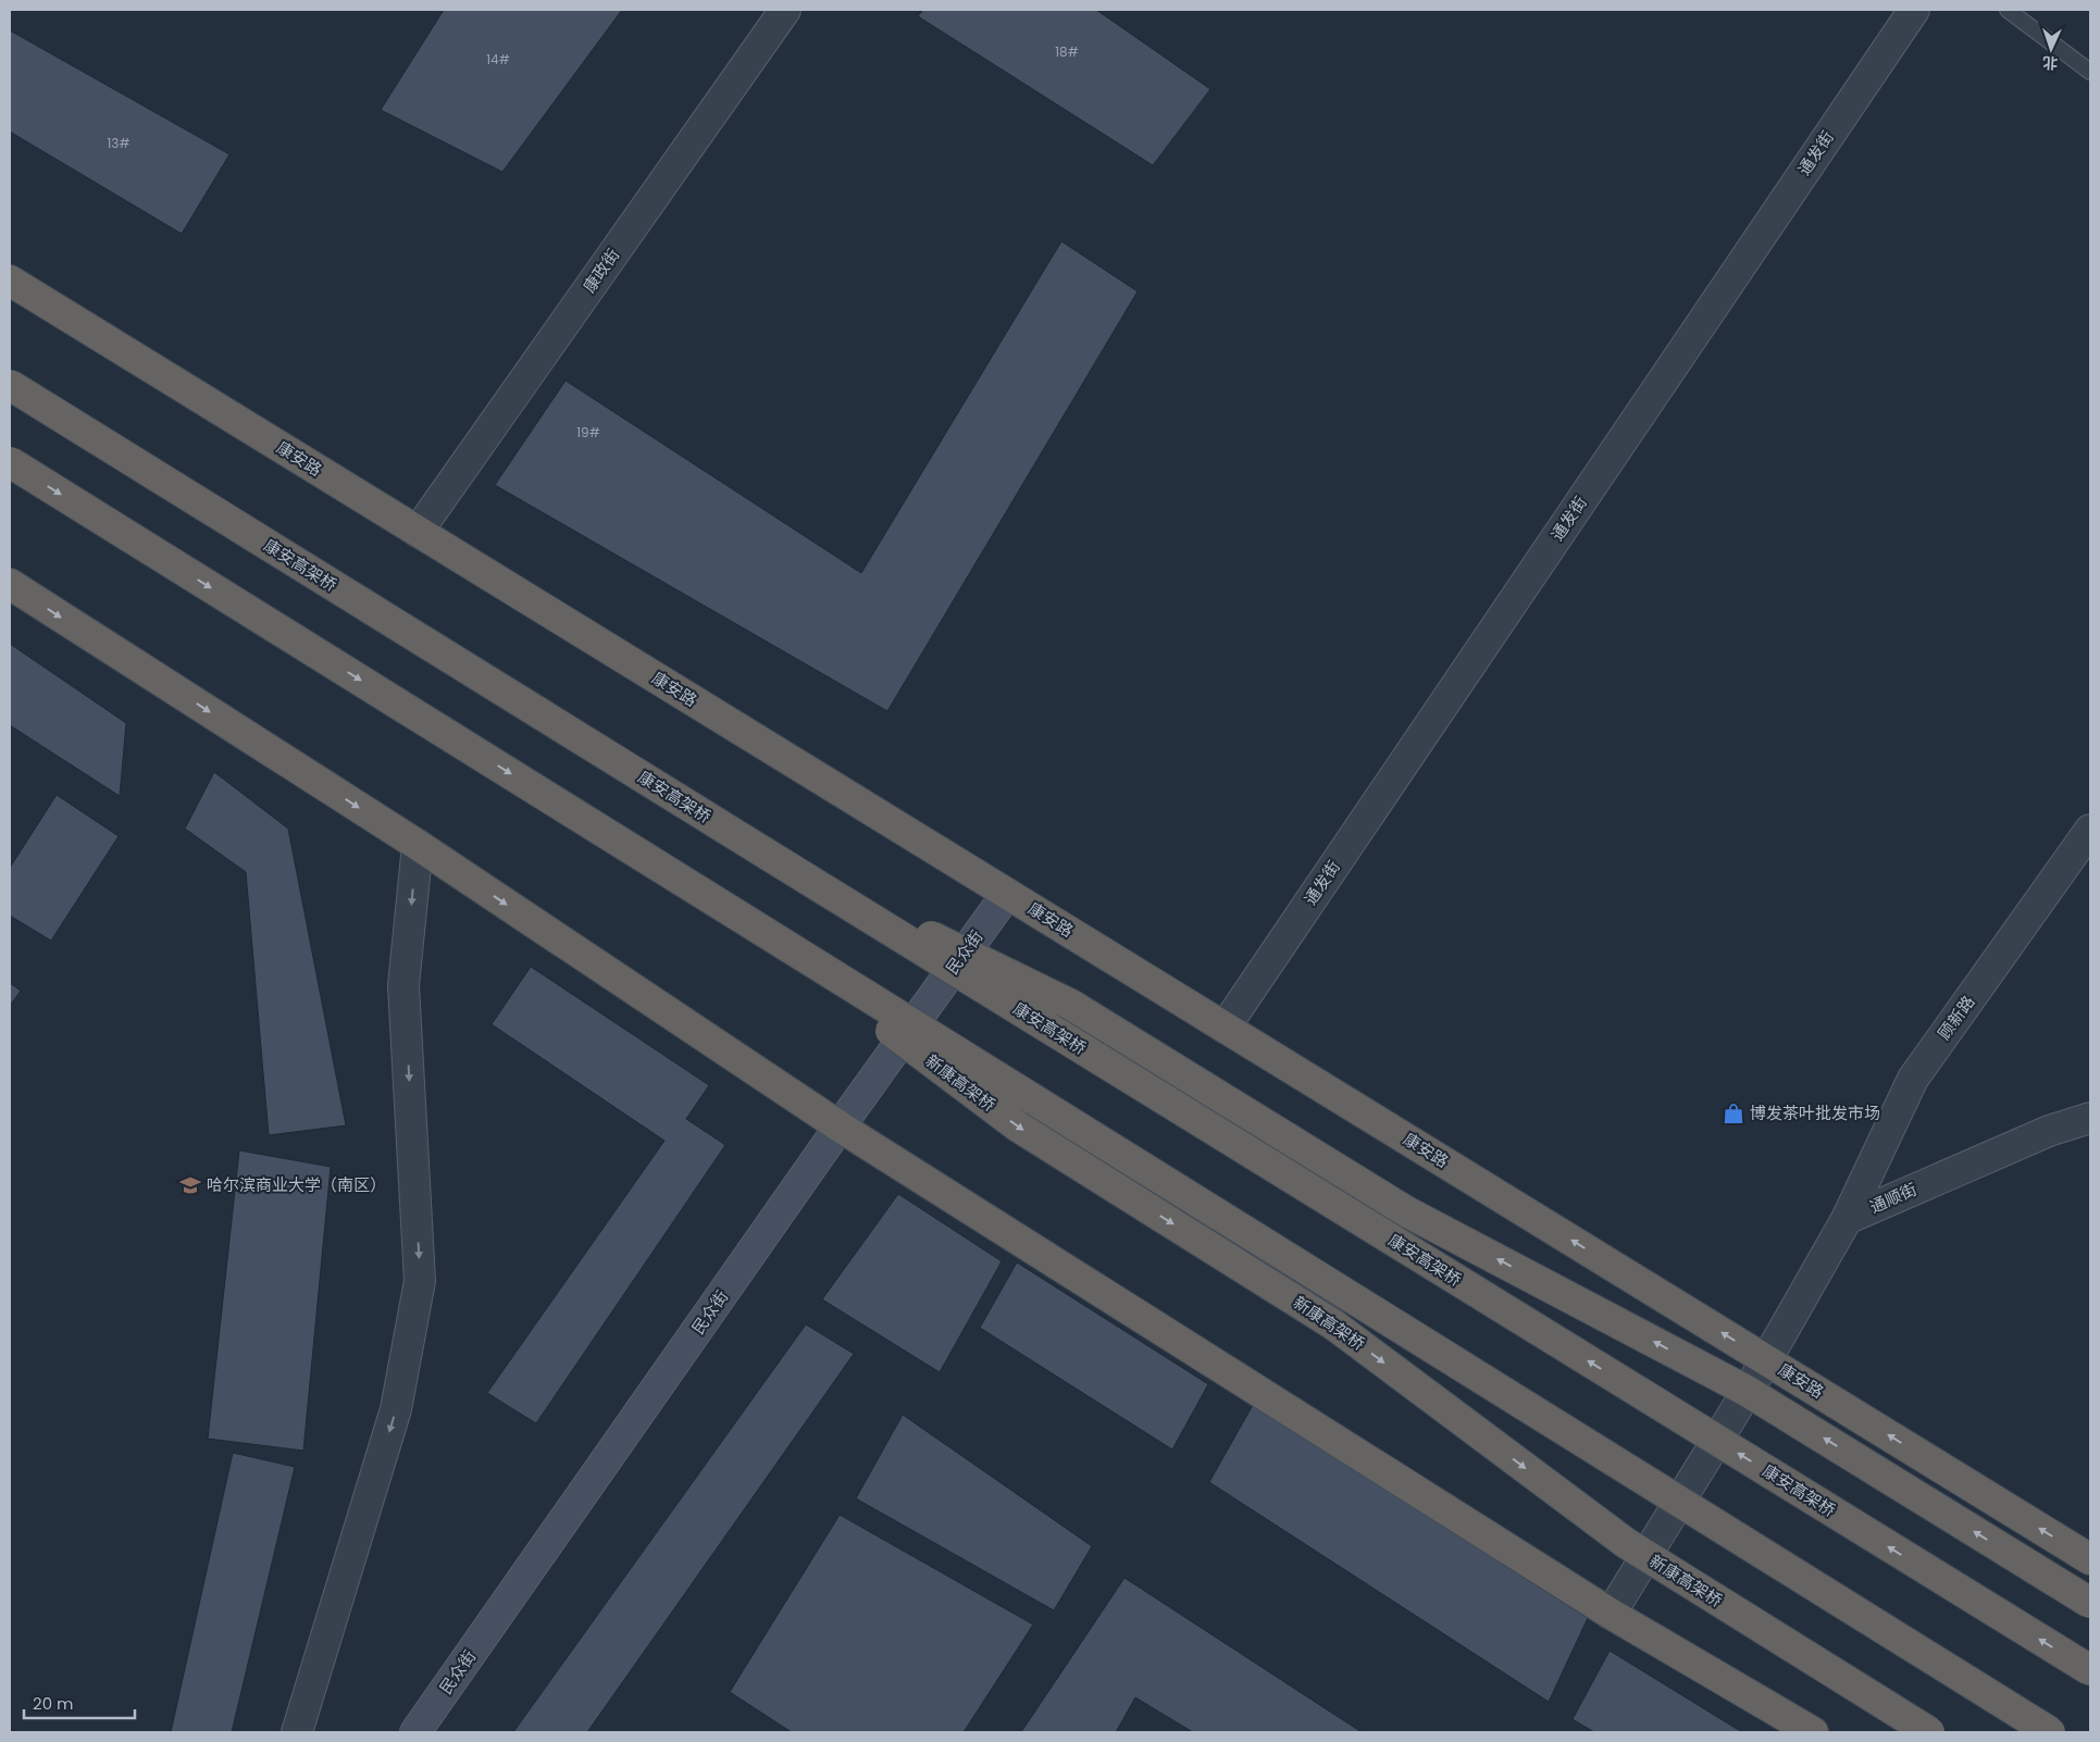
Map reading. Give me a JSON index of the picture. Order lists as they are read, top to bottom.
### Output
{
  "streets": {
    "highway": ["康安路", "康安高架桥", "新康高架桥"],
    "main road": ["民众街"],
    "street": [
      "通发街",
      "康政街",
      "顾新路",
      "通顺街"
    ]
  },
  "crossings": [
    ["通发街", "康安路"],
    ["康政街", "康安路"],
    ["康安路", "民众街"],
    ["顾新路", "通顺街"]
  ],
  "places": {
    "shop": ["博发茶叶批发市场"],
    "school or university": ["哈尔滨商业大学（南区）"]
  },
  "house_numbers": [
    "18#",
    "14#",
    "13#",
    "19#"
  ],
  "scale_bar": "20 m",
  "north": "bottom"
}
